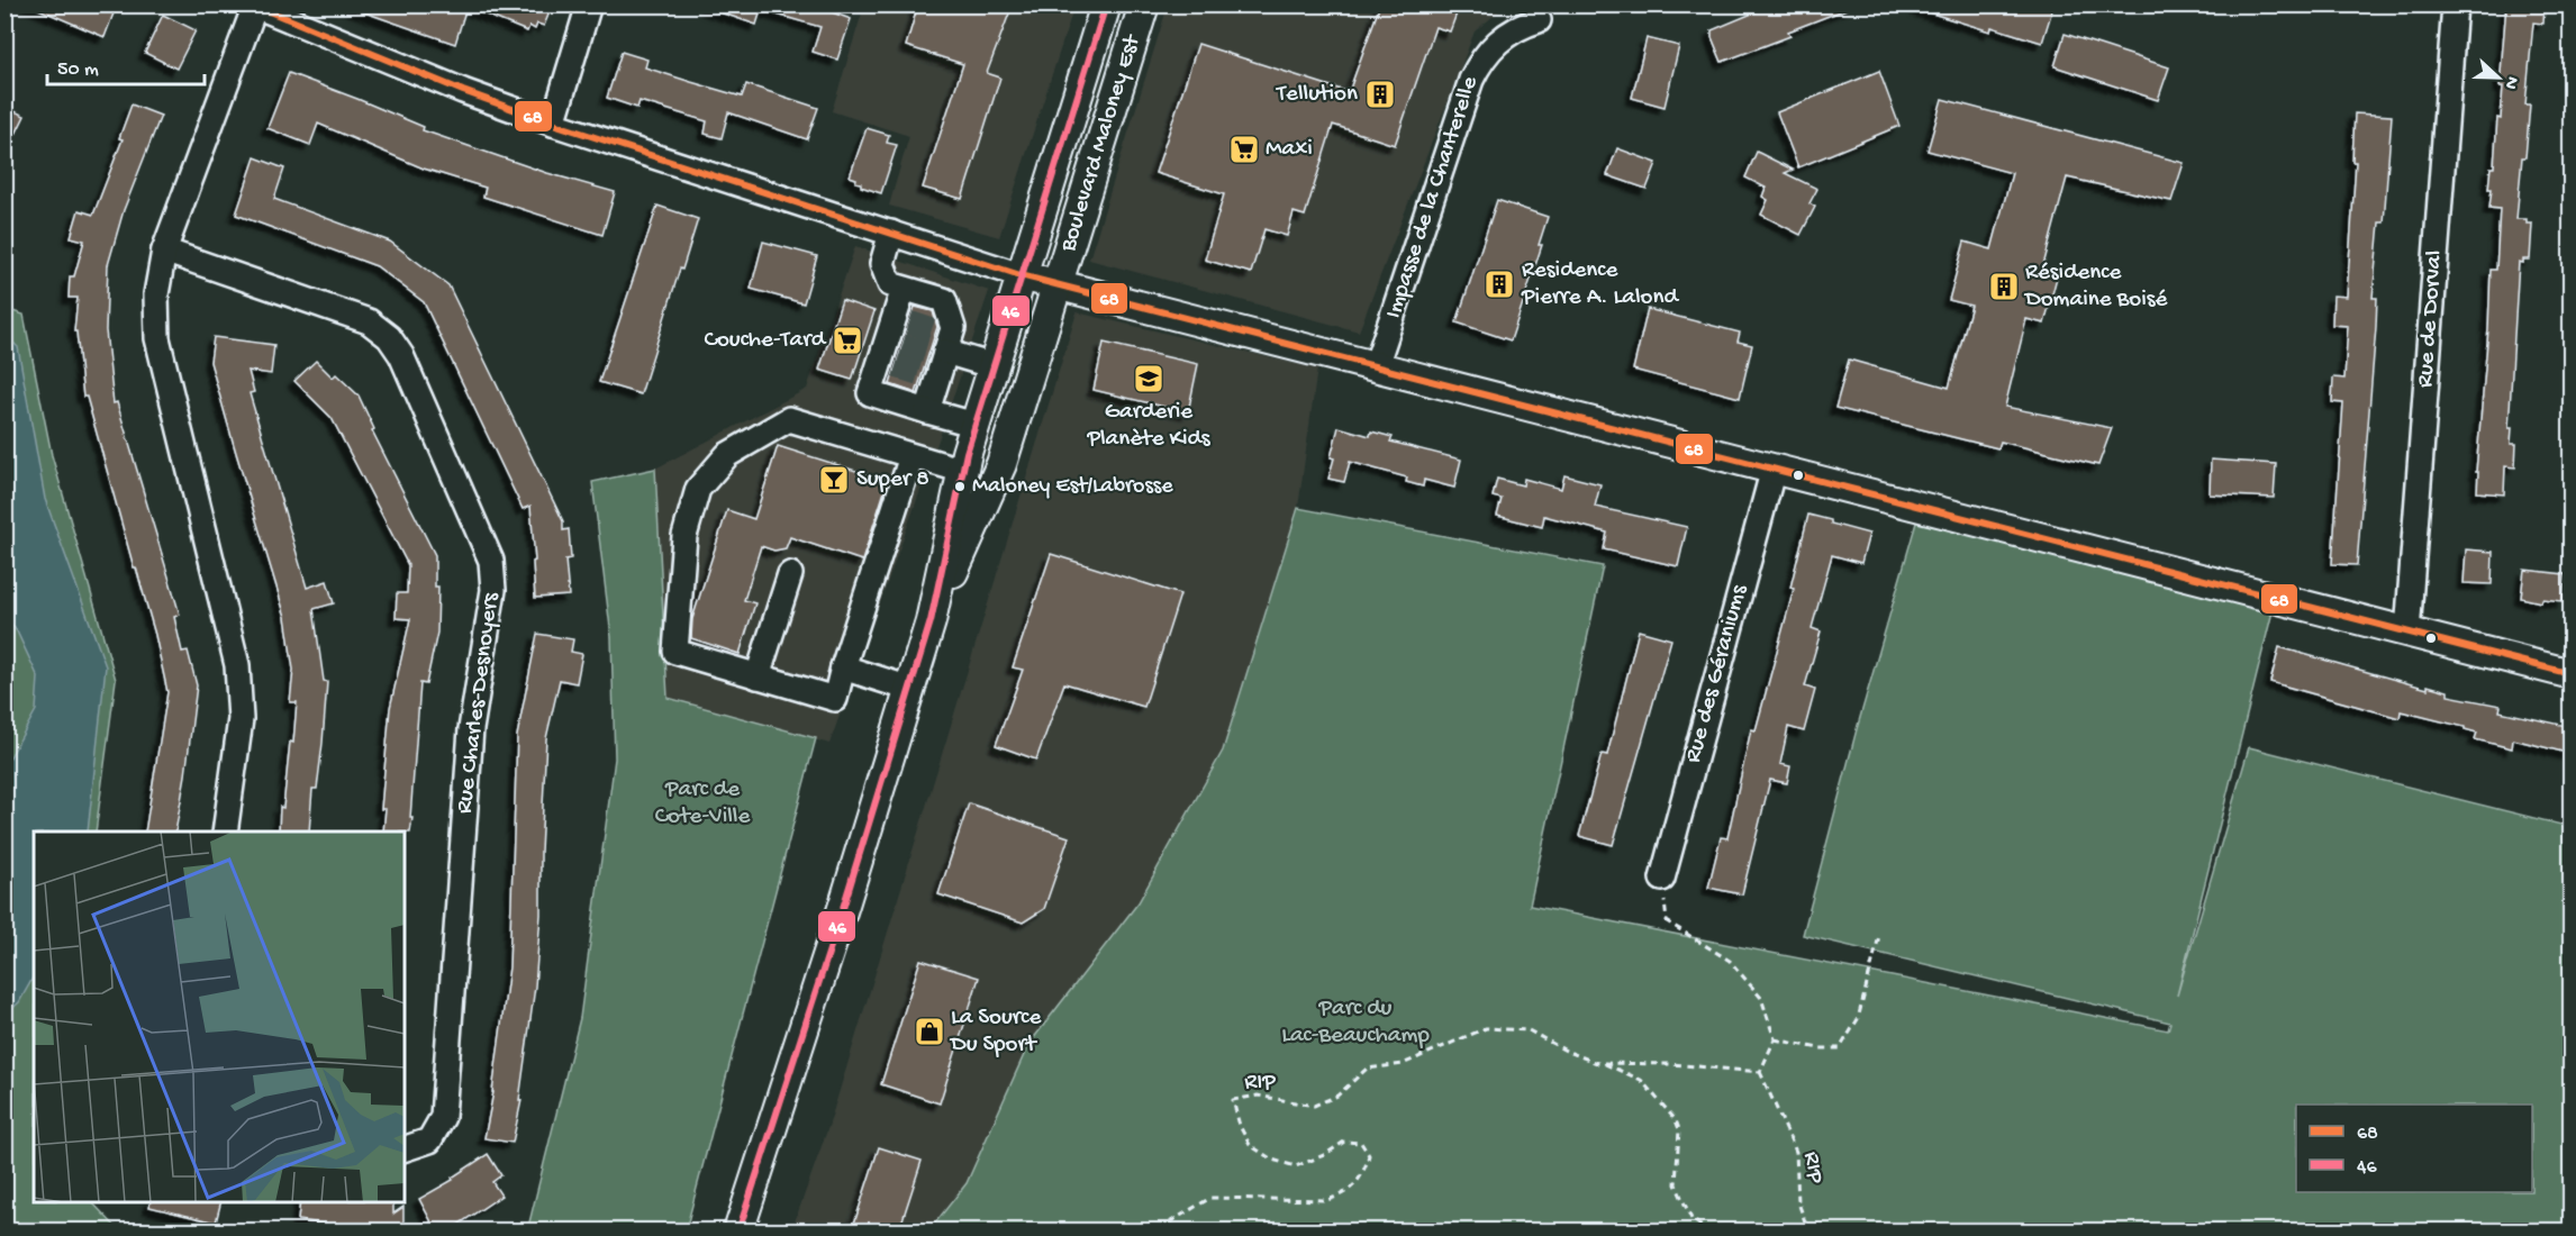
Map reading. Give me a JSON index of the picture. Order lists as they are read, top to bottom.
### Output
{
  "streets": {
    "main road": ["Boulevard Maloney Est"],
    "street": [
      "Impasse de la Chanterelle",
      "Rue de Dorval",
      "Rue des Géraniums",
      "Rue Charles-Desnoyers"
    ],
    "path": ["RIP"]
  },
  "parks": ["Parc de Cote-Ville", "Parc du Lac-Beauchamp"],
  "places": {
    "building": ["Tellution", "Residence Pierre A. Lalond", "Résidence Domaine Boisé"],
    "supermarket": ["Maxi", "Couche-Tard"],
    "school or university": ["Garderie Planète Kids"],
    "bar": ["Super 8"],
    "other": ["Maloney Est/Labrosse"],
    "shop": ["La Source Du Sport"]
  },
  "lines": ["transit line 68", "transit line 46"],
  "legend": ["68", "46"],
  "scale_bar": "50 m",
  "north": "right"
}
